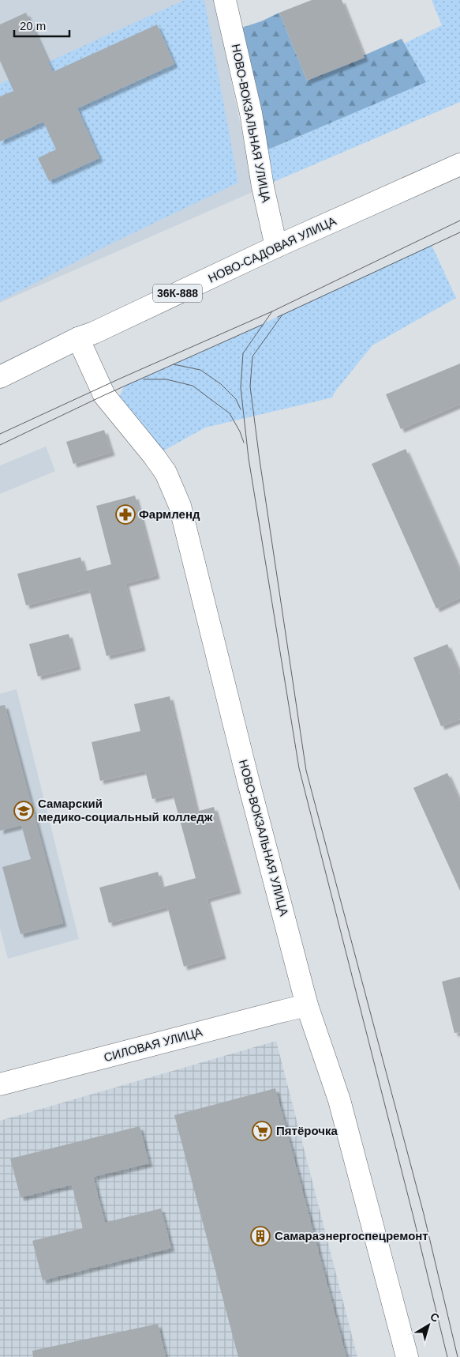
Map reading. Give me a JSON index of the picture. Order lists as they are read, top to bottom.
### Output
{
  "streets": {
    "street": [
      "НОВО-ВОКЗАЛЬНАЯ УЛИЦА",
      "НОВО-САДОВАЯ УЛИЦА",
      "36К-888",
      "СИЛОВАЯ УЛИЦА"
    ]
  },
  "crossings": [
    ["НОВО-ВОКЗАЛЬНАЯ УЛИЦА", "НОВО-САДОВАЯ УЛИЦА"],
    ["НОВО-ВОКЗАЛЬНАЯ УЛИЦА", "СИЛОВАЯ УЛИЦА"]
  ],
  "places": {
    "pharmacy": ["Фармленд"],
    "school or university": ["Самарский медико-социальный колледж"],
    "supermarket": ["Пятёрочка"],
    "building": ["Самараэнергоспецремонт"]
  },
  "scale_bar": "20 m",
  "north": "top right"
}
